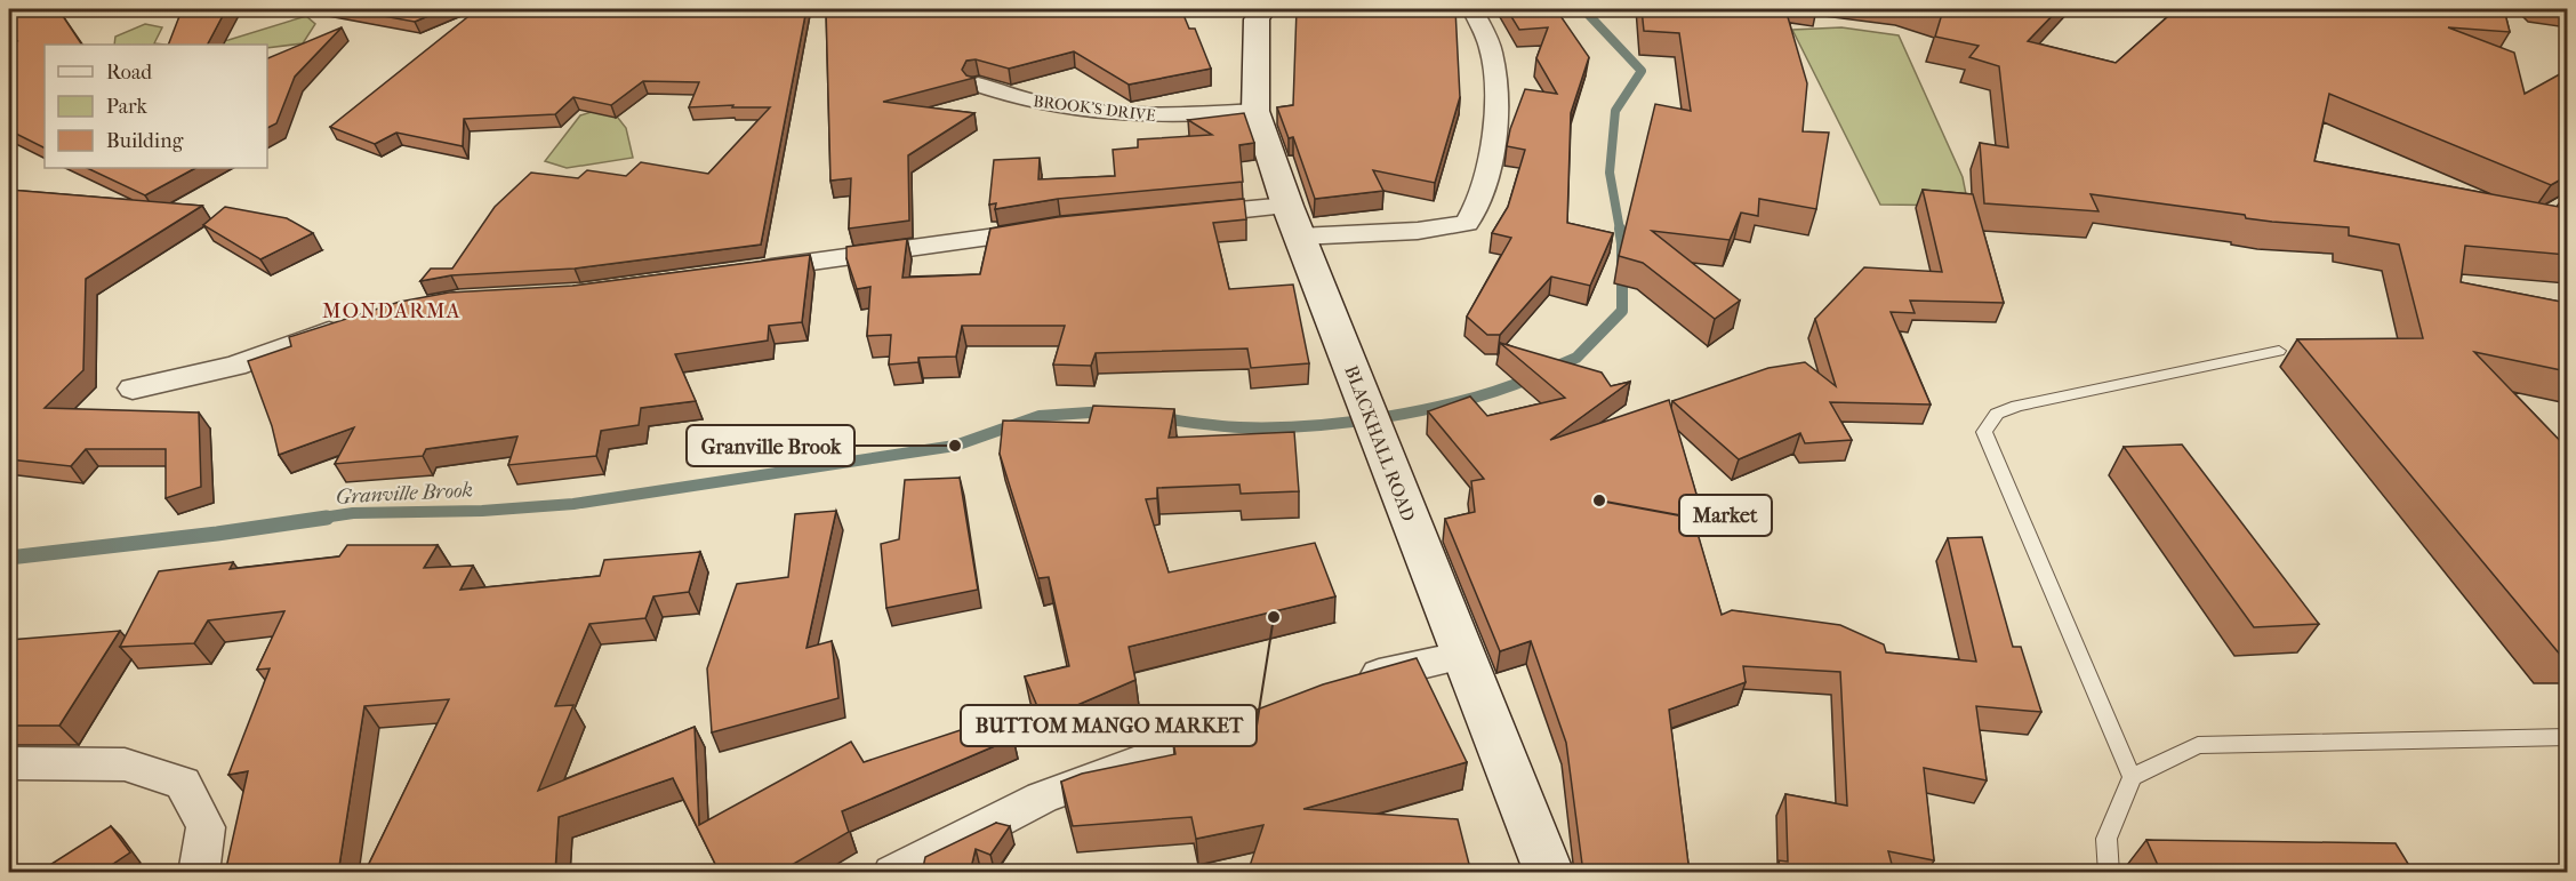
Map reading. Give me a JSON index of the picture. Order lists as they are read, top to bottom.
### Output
{
  "streets": {
    "main road": ["BLACKHALL ROAD"],
    "street": ["BROOK'S DRIVE"]
  },
  "crossings": [
    ["BROOK'S DRIVE", "BLACKHALL ROAD"]
  ],
  "districts": ["MONDARMA"],
  "water": ["Granville Brook"],
  "places": ["Granville Brook", "Market", "BUTTOM MANGO MARKET"],
  "legend": ["Road", "Park", "Building"]
}
